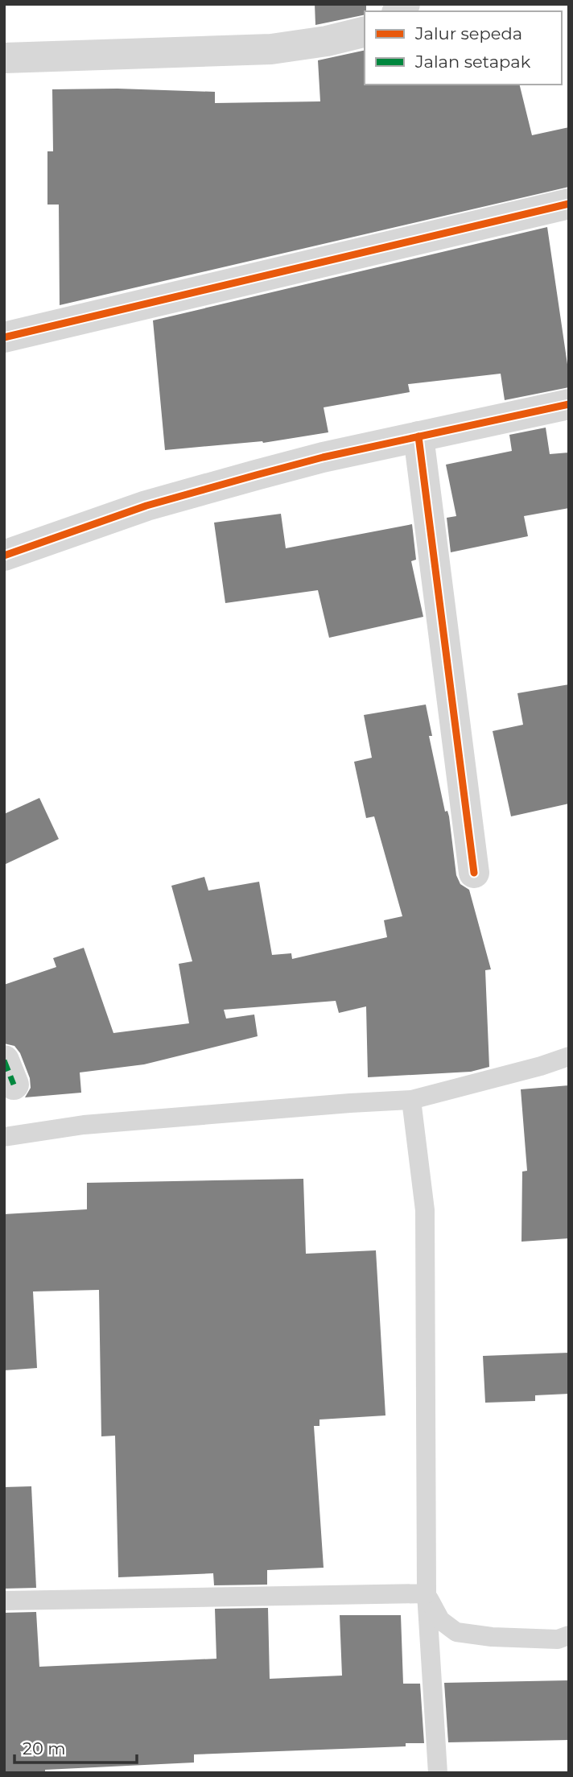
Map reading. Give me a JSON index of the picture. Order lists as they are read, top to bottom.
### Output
{
  "legend": ["Jalur sepeda", "Jalan setapak"],
  "scale_bar": "20 m"
}
